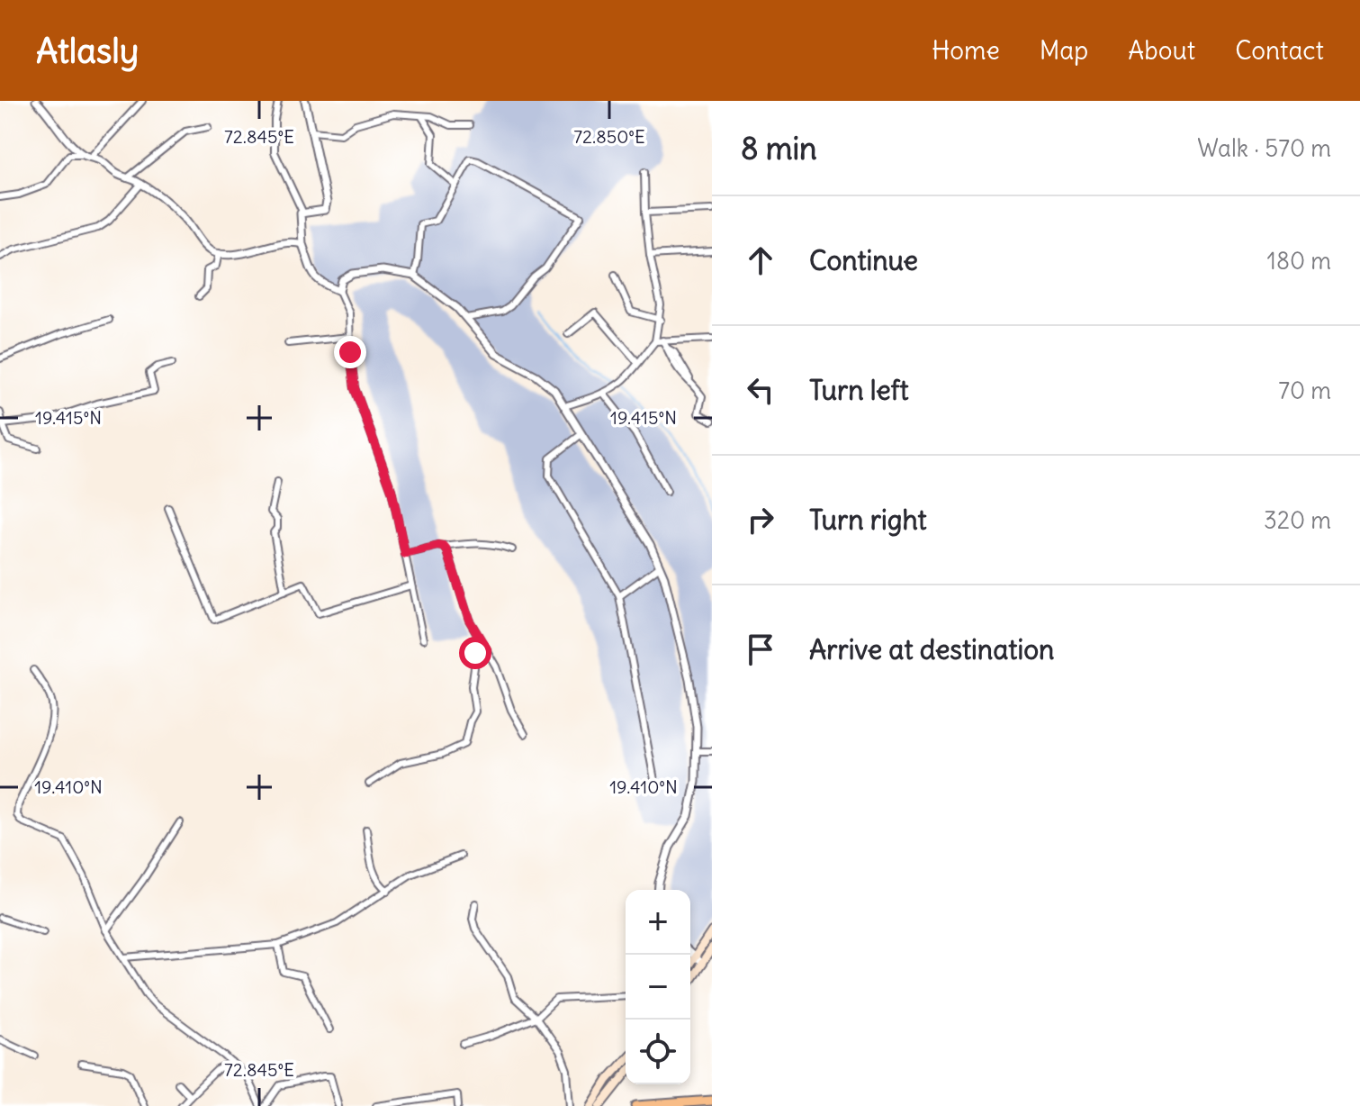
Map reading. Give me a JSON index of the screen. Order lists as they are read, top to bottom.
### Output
{
  "page": {
    "header": "Atlasly",
    "nav": [
      "Home",
      "Map",
      "About",
      "Contact"
    ],
    "heading": ["8 min", "Walk · 570 m"],
    "list": [
      ["Continue", "180 m"],
      ["Turn left", "70 m"],
      ["Turn right", "320 m"],
      "Arrive at destination"
    ],
    "map_buttons": ["+", "−"]
  },
  "coordinates": [
    "72.845°E",
    "72.850°E",
    "19.415°N",
    "19.410°N"
  ]
}
